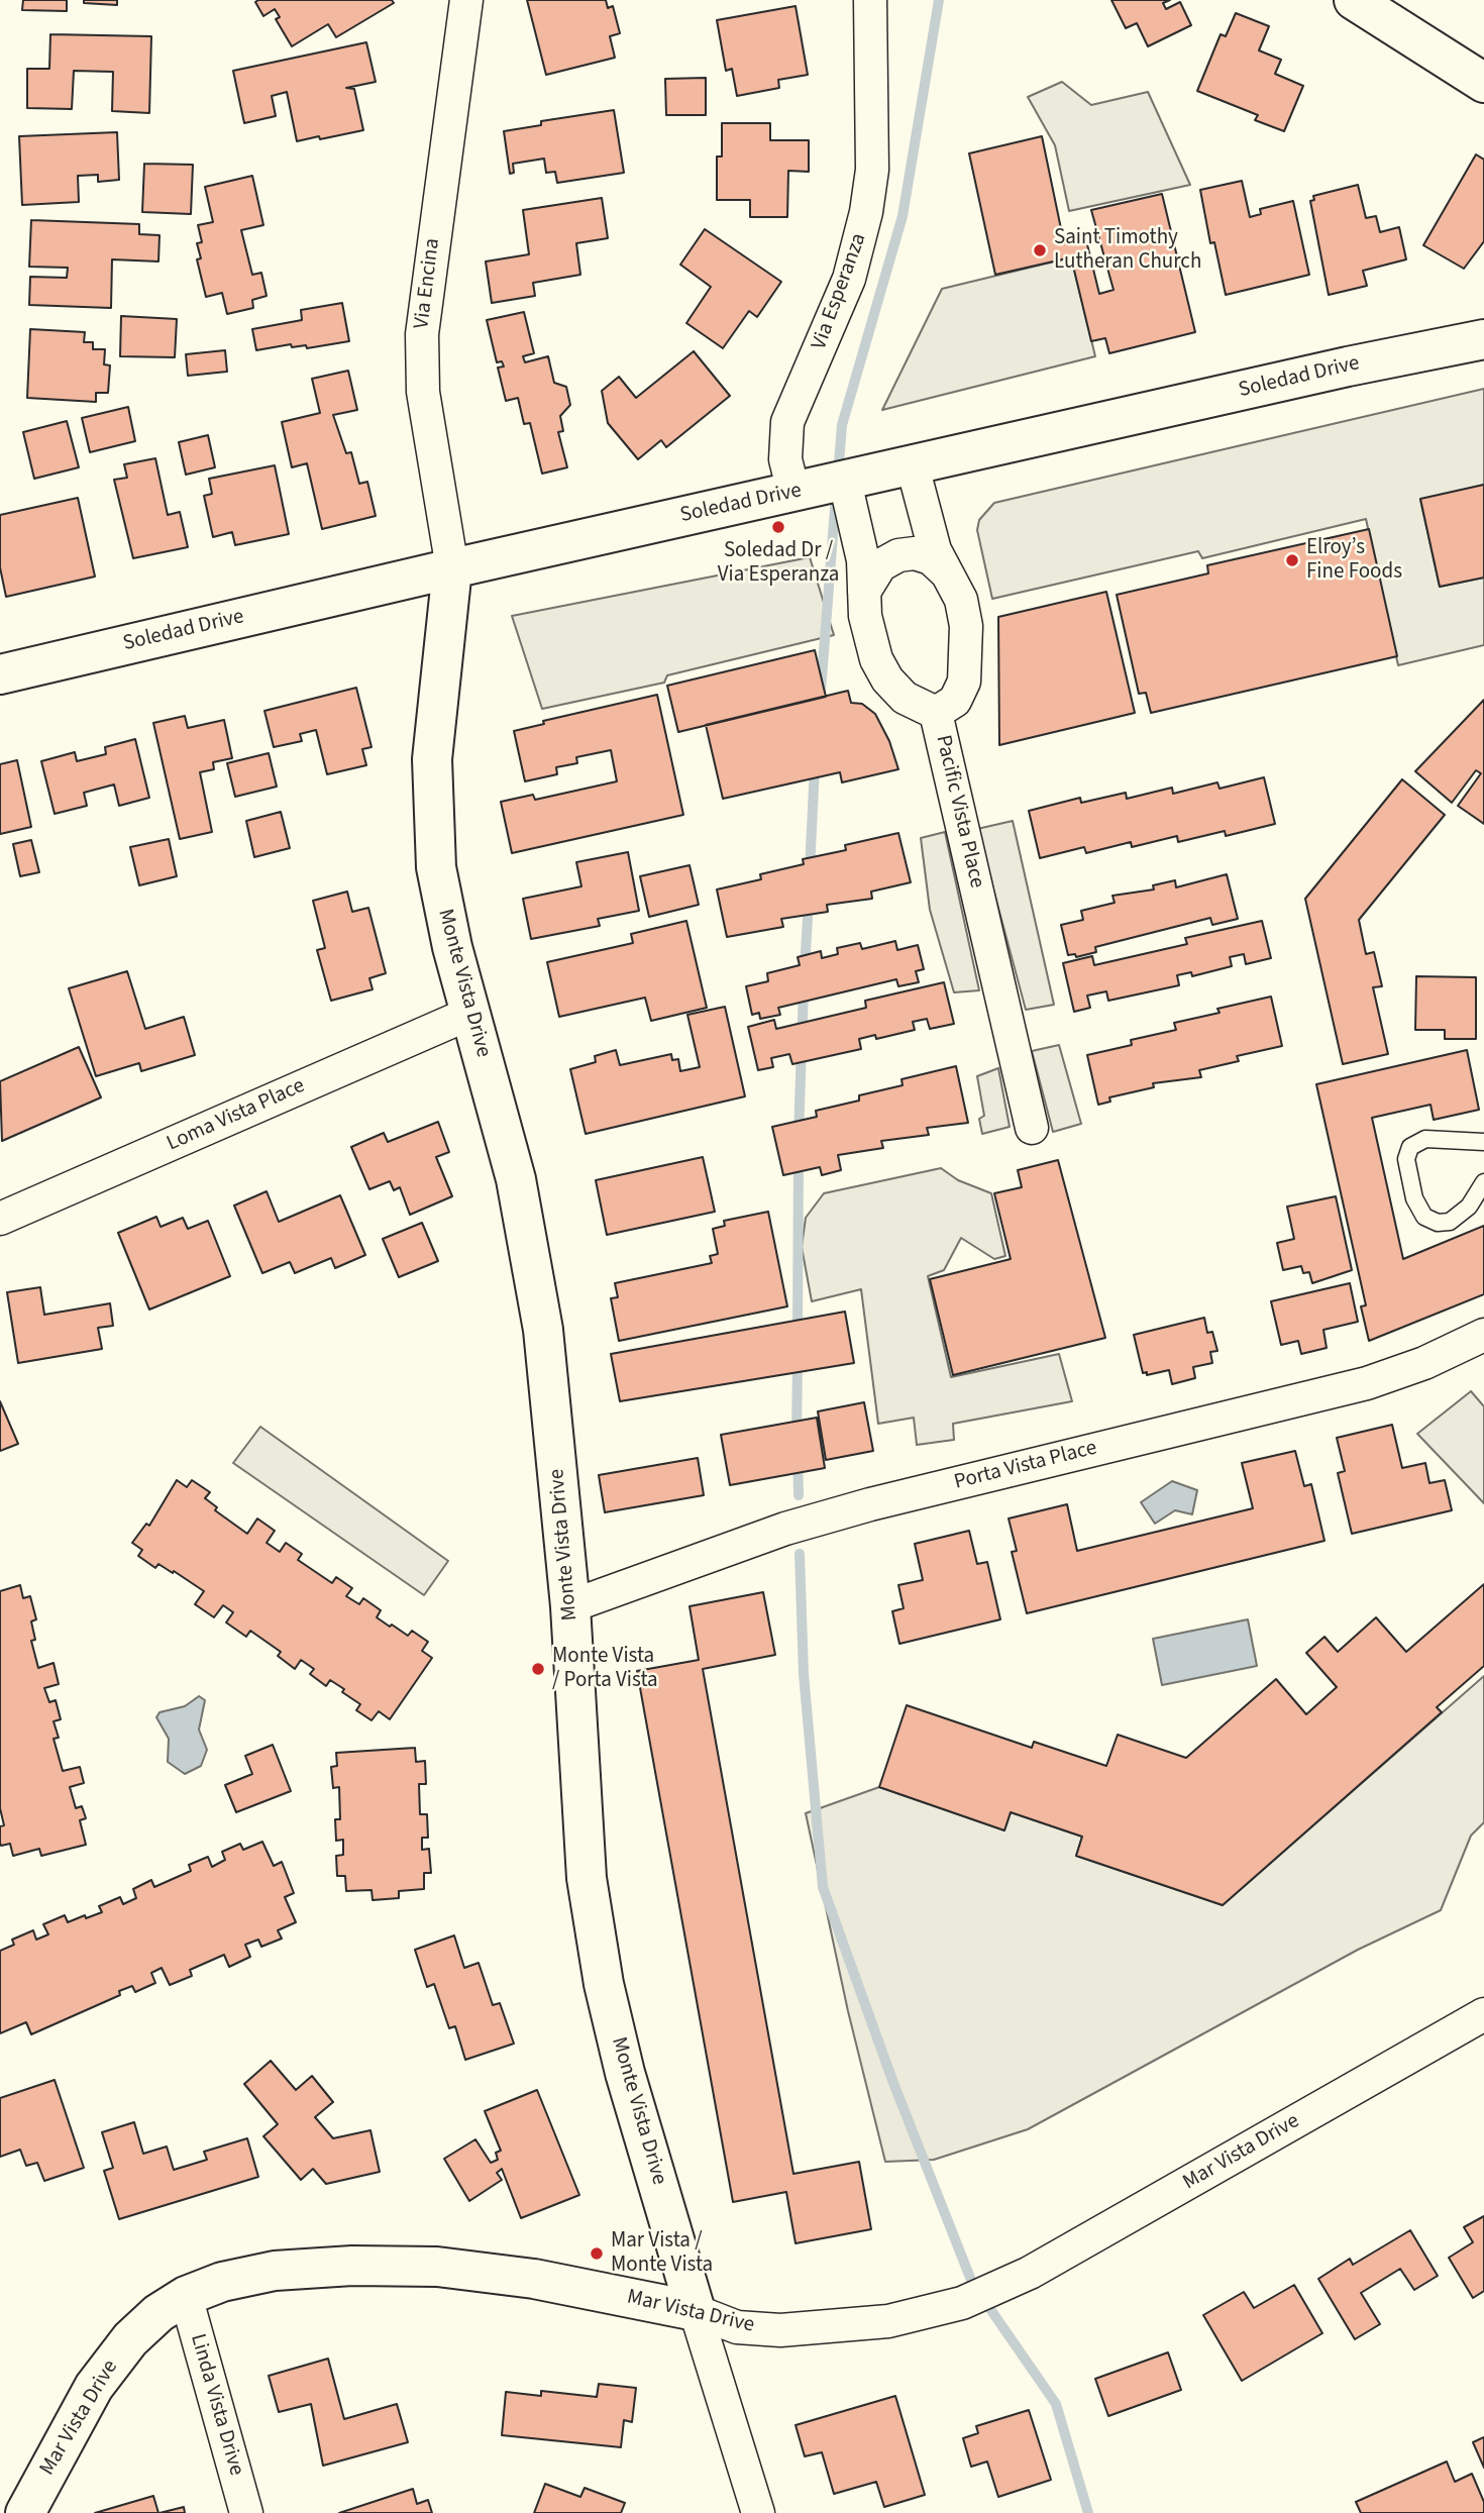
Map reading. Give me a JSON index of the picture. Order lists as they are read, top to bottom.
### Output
{
  "streets": {
    "street": [
      "Via Encina",
      "Via Esperanza",
      "Soledad Drive",
      "Pacific Vista Place",
      "Monte Vista Drive",
      "Loma Vista Place",
      "Porta Vista Place",
      "Mar Vista Drive",
      "Linda Vista Drive"
    ]
  },
  "crossings": [
    ["Via Encina", "Soledad Drive"],
    ["Via Encina", "Monte Vista Drive"],
    ["Via Esperanza", "Soledad Drive"],
    ["Soledad Drive", "Pacific Vista Place"],
    ["Soledad Drive", "Monte Vista Drive"],
    ["Monte Vista Drive", "Loma Vista Place"],
    ["Monte Vista Drive", "Porta Vista Place"],
    ["Monte Vista Drive", "Mar Vista Drive"],
    ["Mar Vista Drive", "Linda Vista Drive"]
  ],
  "places": [
    "Saint Timothy Lutheran Church",
    "Soledad Dr / Via Esperanza",
    "Elroy’s Fine Foods",
    "Monte Vista / Porta Vista",
    "Mar Vista / Monte Vista"
  ]
}
